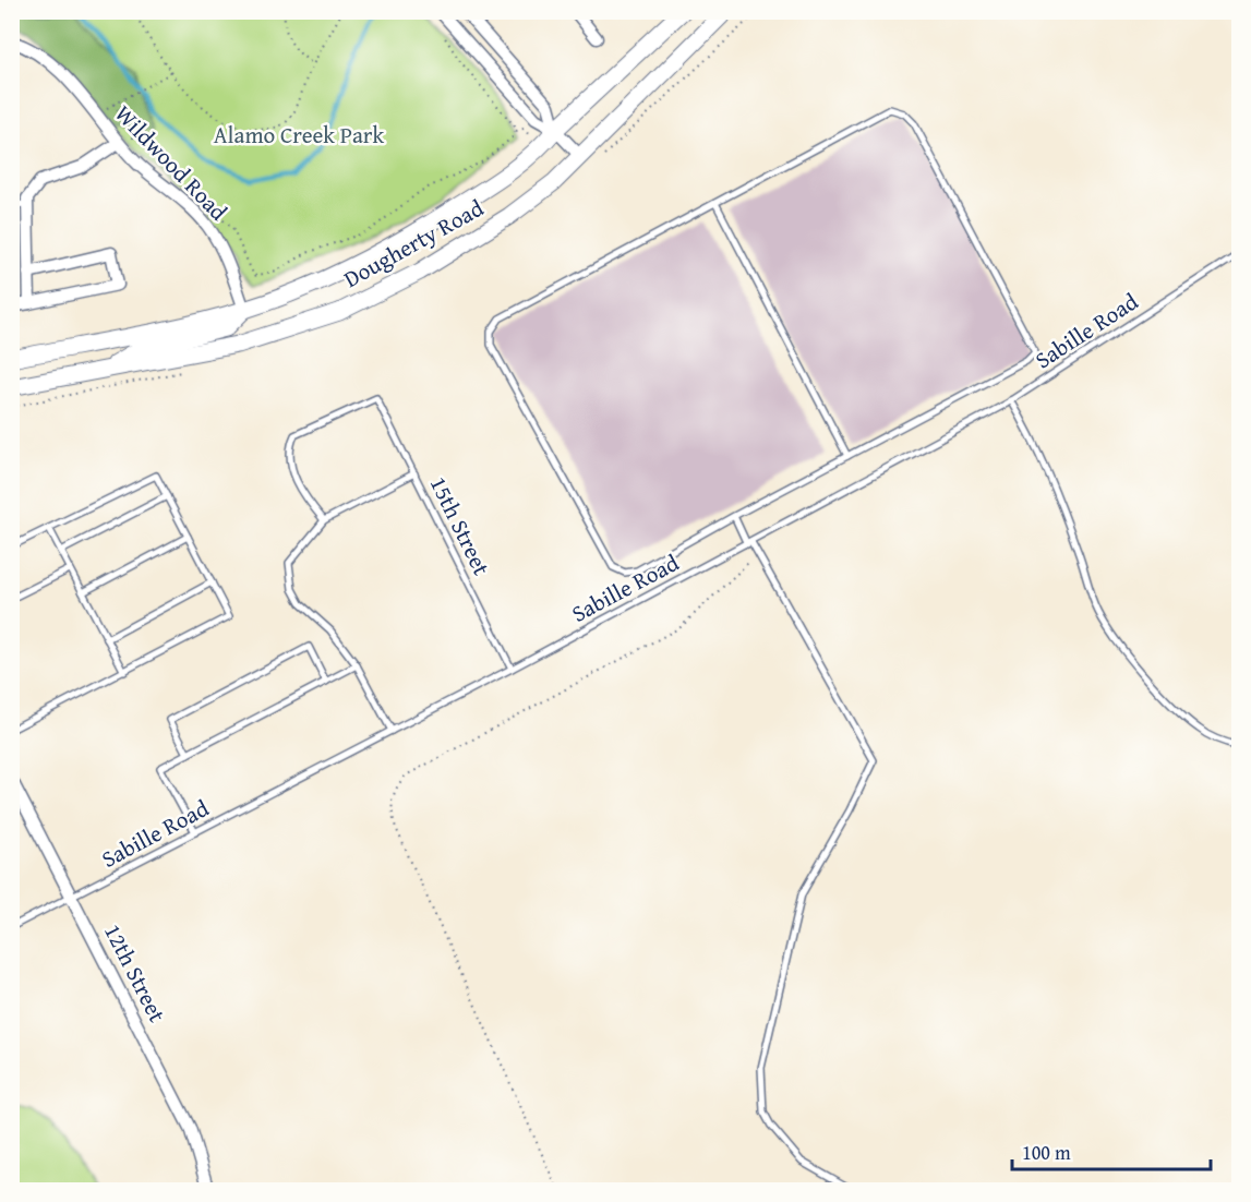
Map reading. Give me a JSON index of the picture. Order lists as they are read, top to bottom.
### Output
{
  "streets": {
    "main road": ["Dougherty Road"],
    "street": ["Wildwood Road", "12th Street"],
    "lane": ["Sabille Road", "15th Street"]
  },
  "crossings": [
    ["Wildwood Road", "Dougherty Road"],
    ["Sabille Road", "15th Street"],
    ["Sabille Road", "12th Street"]
  ],
  "parks": ["Alamo Creek Park"],
  "scale_bar": "100 m"
}
